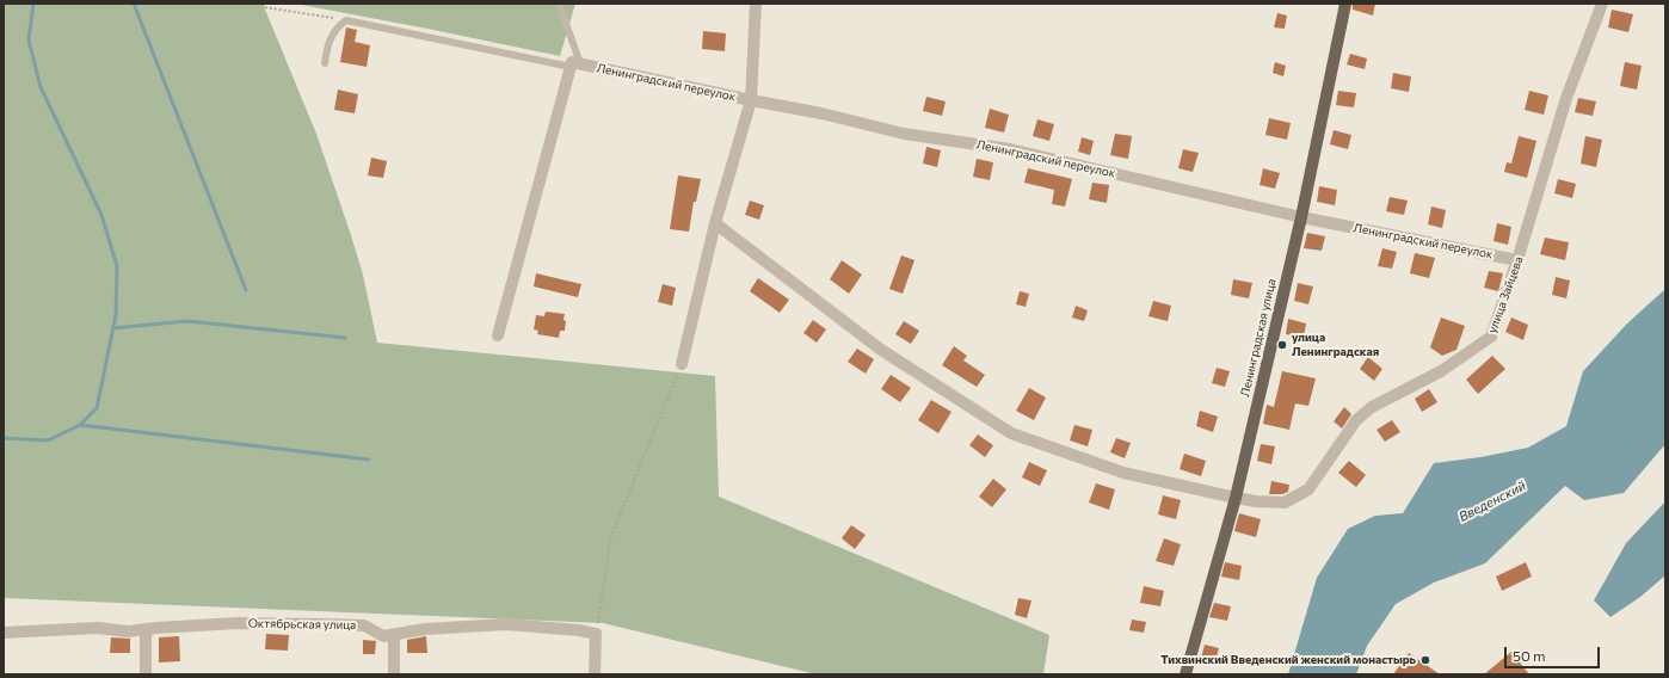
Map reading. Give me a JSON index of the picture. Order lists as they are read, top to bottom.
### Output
{
  "streets": {
    "main road": ["Ленинградская улица"],
    "street": ["Ленинградский переулок", "улица Зайцева", "Октябрьская улица"]
  },
  "crossings": [
    ["Ленинградский переулок", "улица Зайцева"],
    ["Ленинградский переулок", "Ленинградская улица"],
    ["улица Зайцева", "Ленинградская улица"]
  ],
  "water": ["Введенский"],
  "places": ["улица Ленинградская", "Тихвинский Введенский женский монастырь"],
  "scale_bar": "50 m"
}
